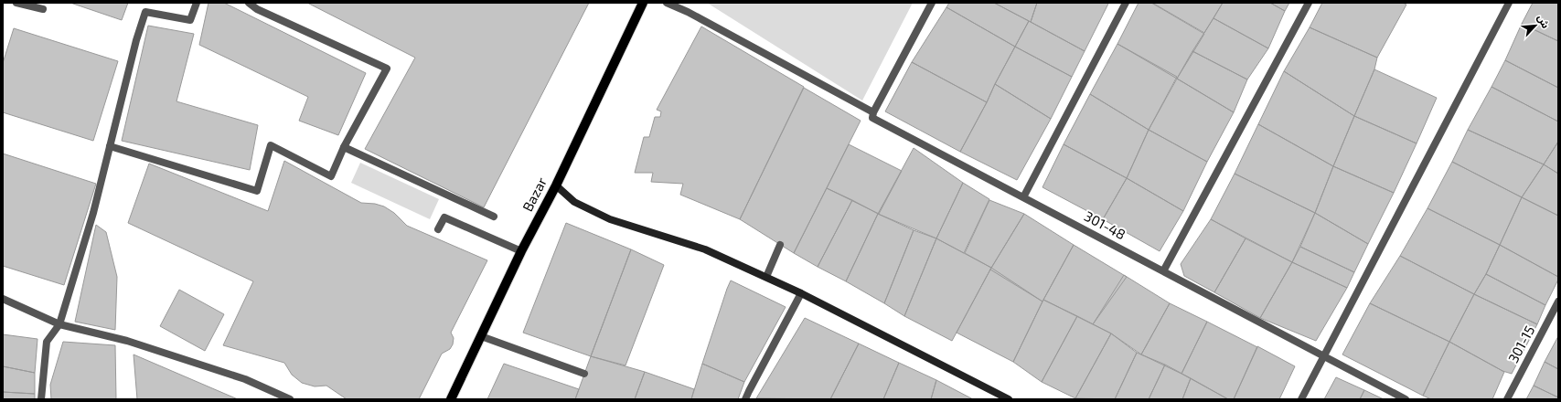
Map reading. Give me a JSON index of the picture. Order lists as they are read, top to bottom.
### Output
{
  "streets": {
    "main road": ["Bazar"],
    "street": ["301-48", "301-15"]
  },
  "north": "top right"
}
